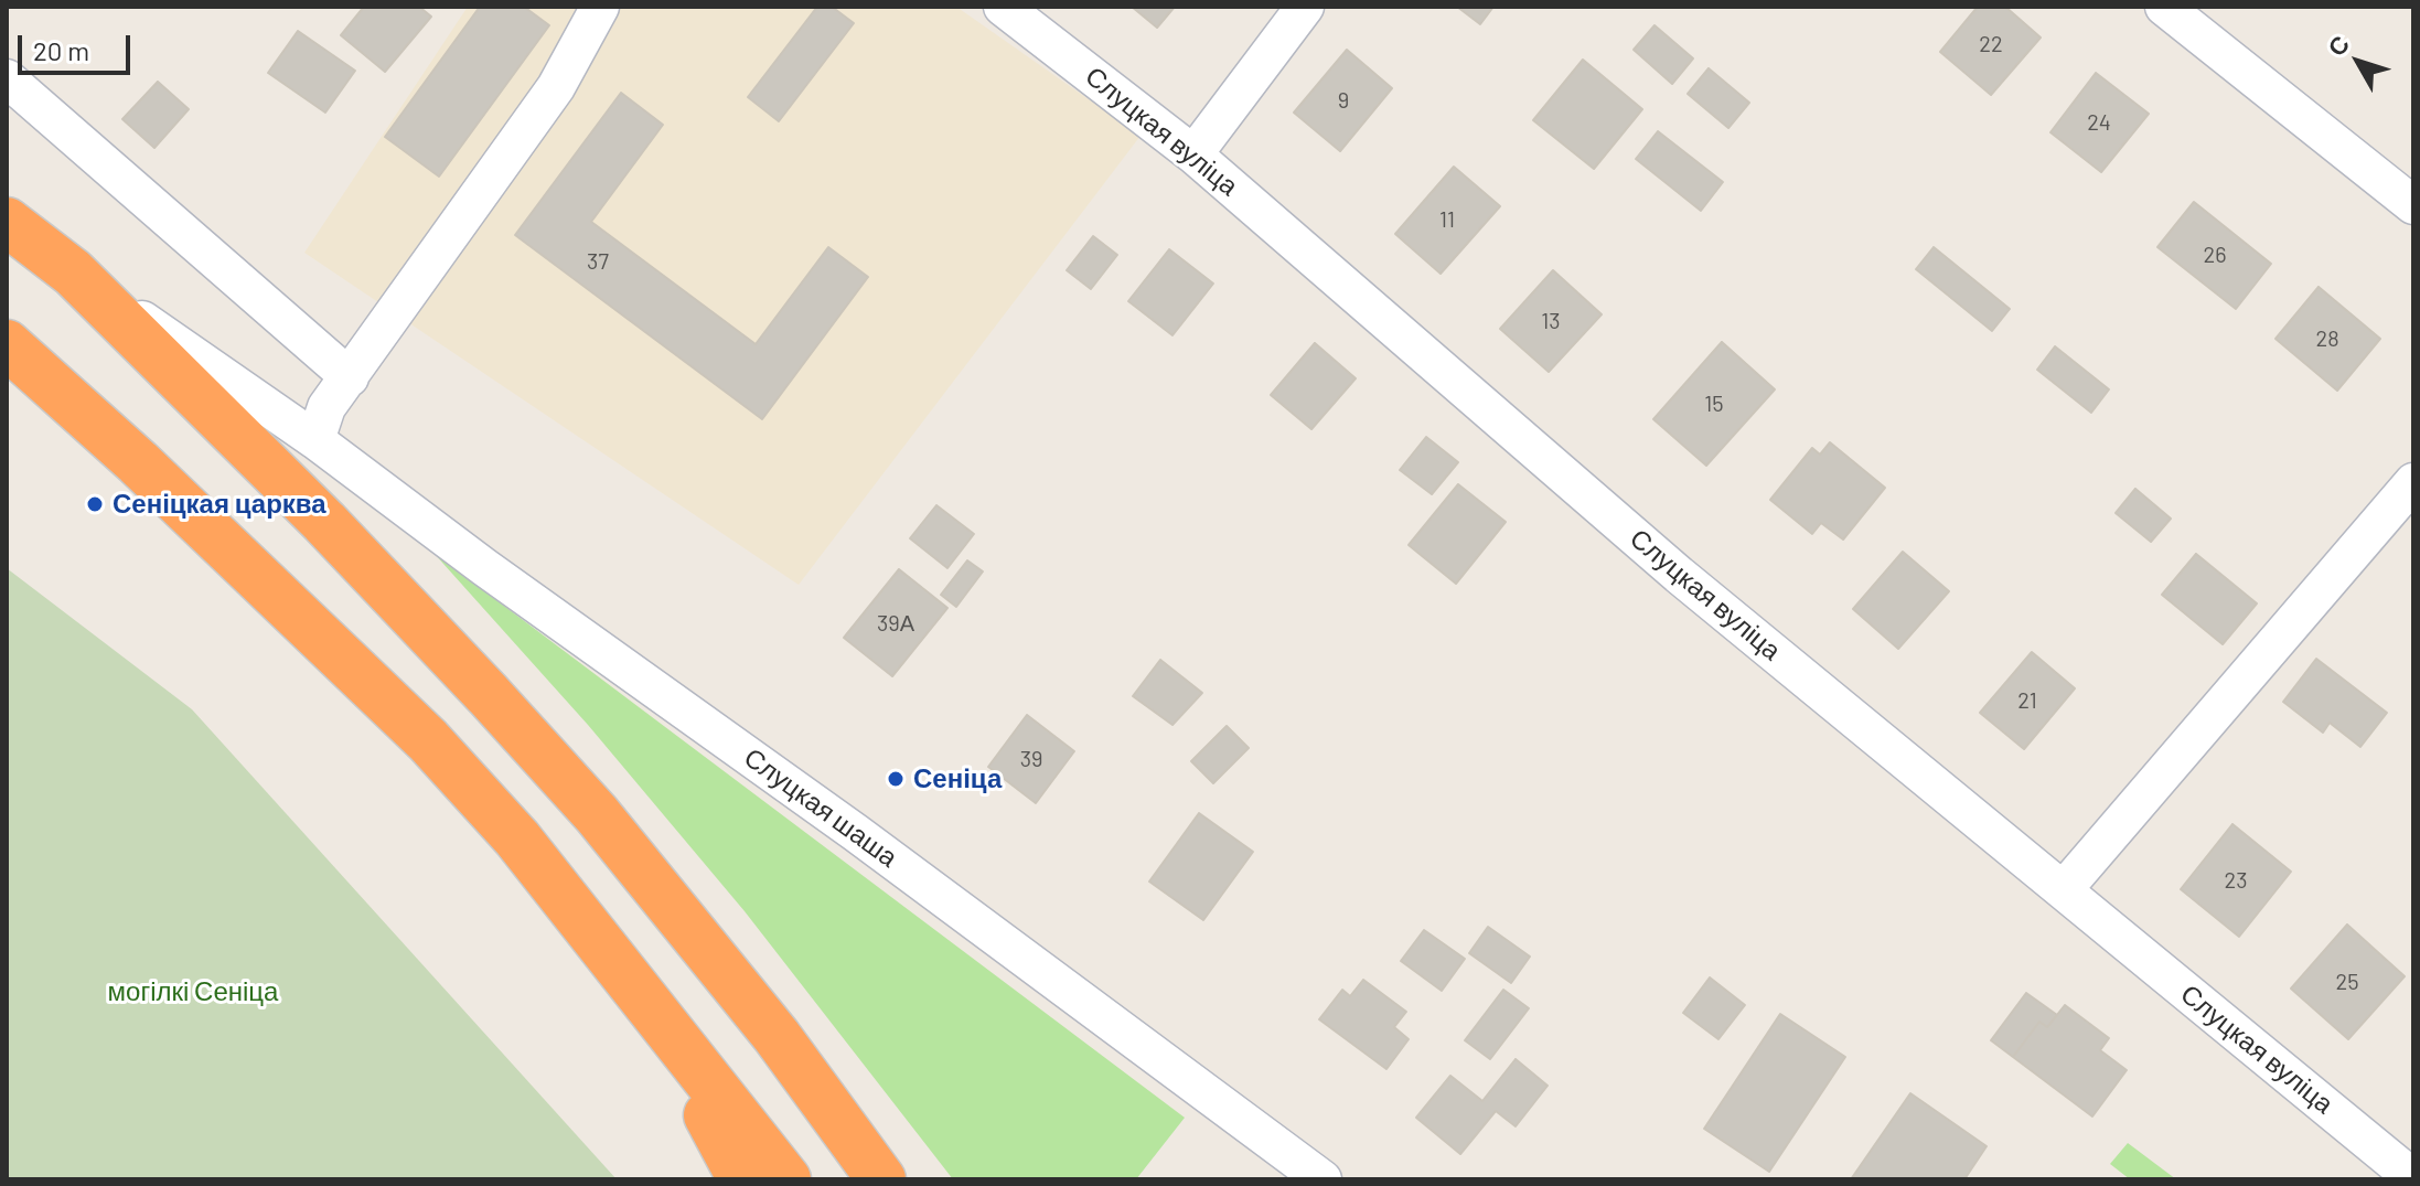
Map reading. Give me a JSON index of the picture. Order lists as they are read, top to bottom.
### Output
{
  "streets": {
    "street": ["Слуцкая вуліца", "Слуцкая шаша"]
  },
  "parks": ["могілкі Сеніца"],
  "places": ["Сеніцкая царква", "Сеніца"],
  "house_numbers": [
    "22",
    "9",
    "24",
    "11",
    "26",
    "37",
    "13",
    "28",
    "15",
    "39А",
    "21",
    "39",
    "23",
    "25"
  ],
  "scale_bar": "20 m",
  "north": "top left"
}
